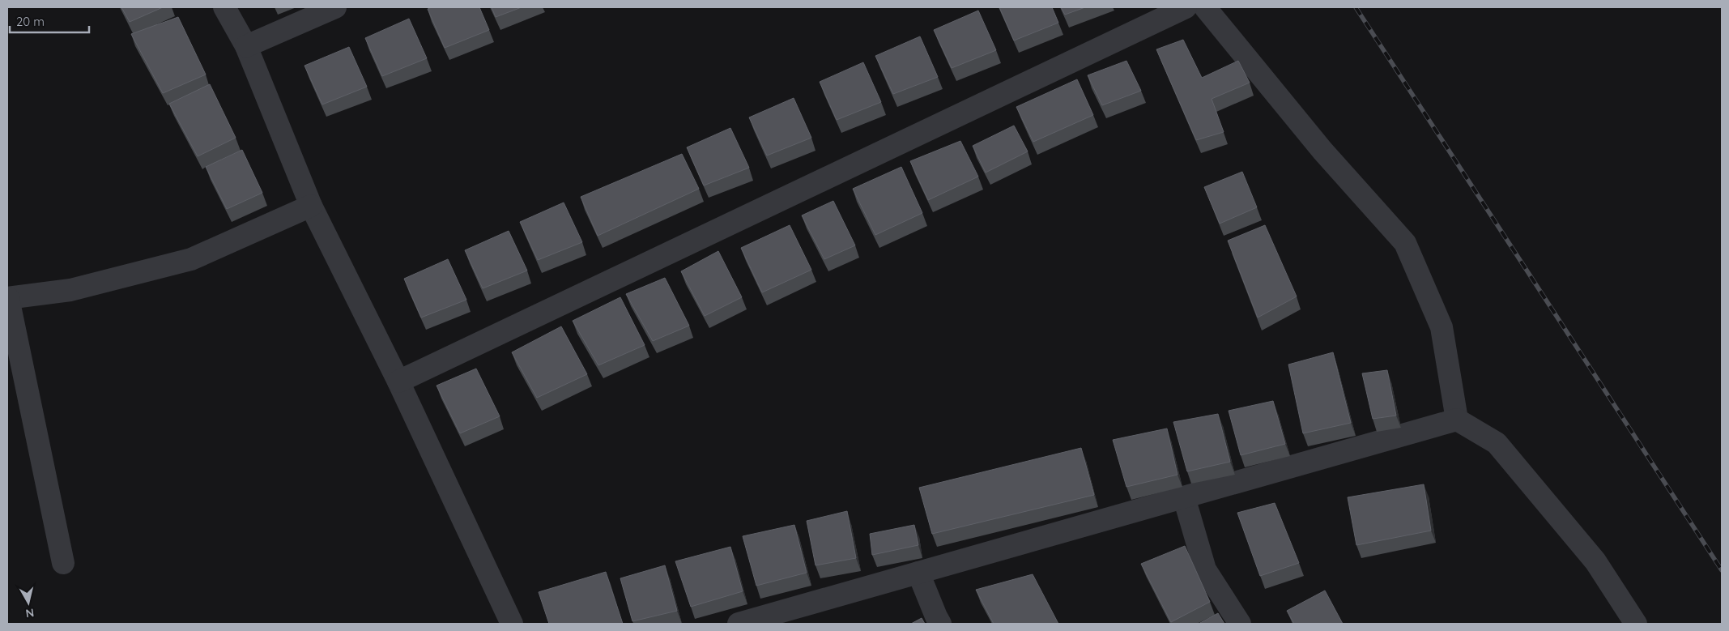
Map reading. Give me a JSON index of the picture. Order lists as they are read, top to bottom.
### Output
{
  "scale_bar": "20 m",
  "north": "bottom"
}
